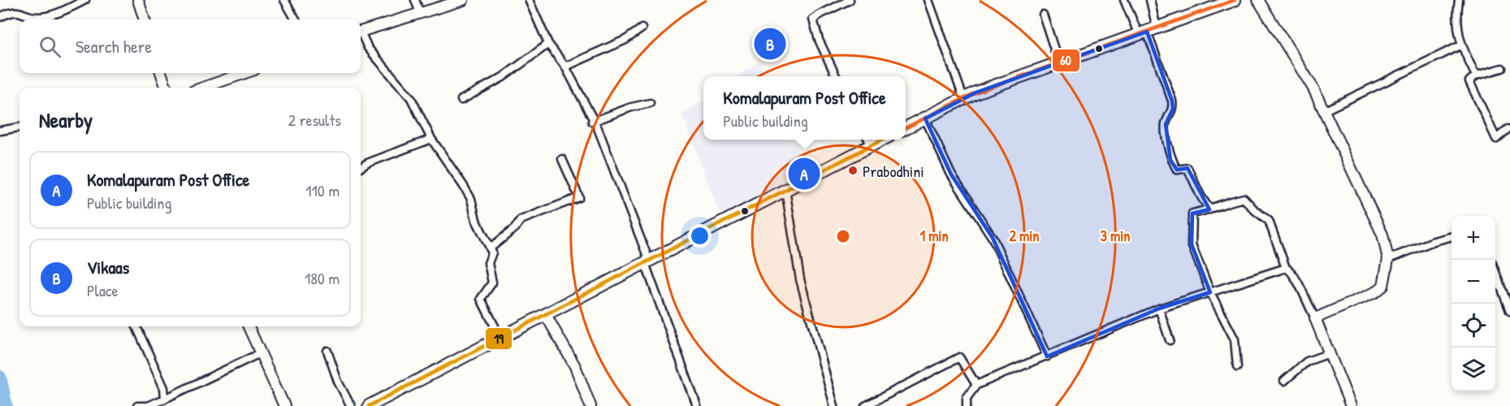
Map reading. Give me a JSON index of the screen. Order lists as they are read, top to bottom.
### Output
{
  "places": ["Prabodhini"],
  "lines": ["transit line 60", "transit line 19"],
  "page": {
    "search": "Search here",
    "pins": ["B", "A"],
    "popup": ["Komalapuram Post Office", "Public building"],
    "heading": ["Nearby", "2 results"],
    "list": [
      {
        "mark": "A",
        "name": "Komalapuram Post Office",
        "note": "Public building",
        "value": "110 m"
      },
      {
        "mark": "B",
        "name": "Vikaas",
        "note": "Place",
        "value": "180 m"
      }
    ],
    "map_buttons": ["+", "−"]
  },
  "rings": ["1 min", "2 min", "3 min"]
}
